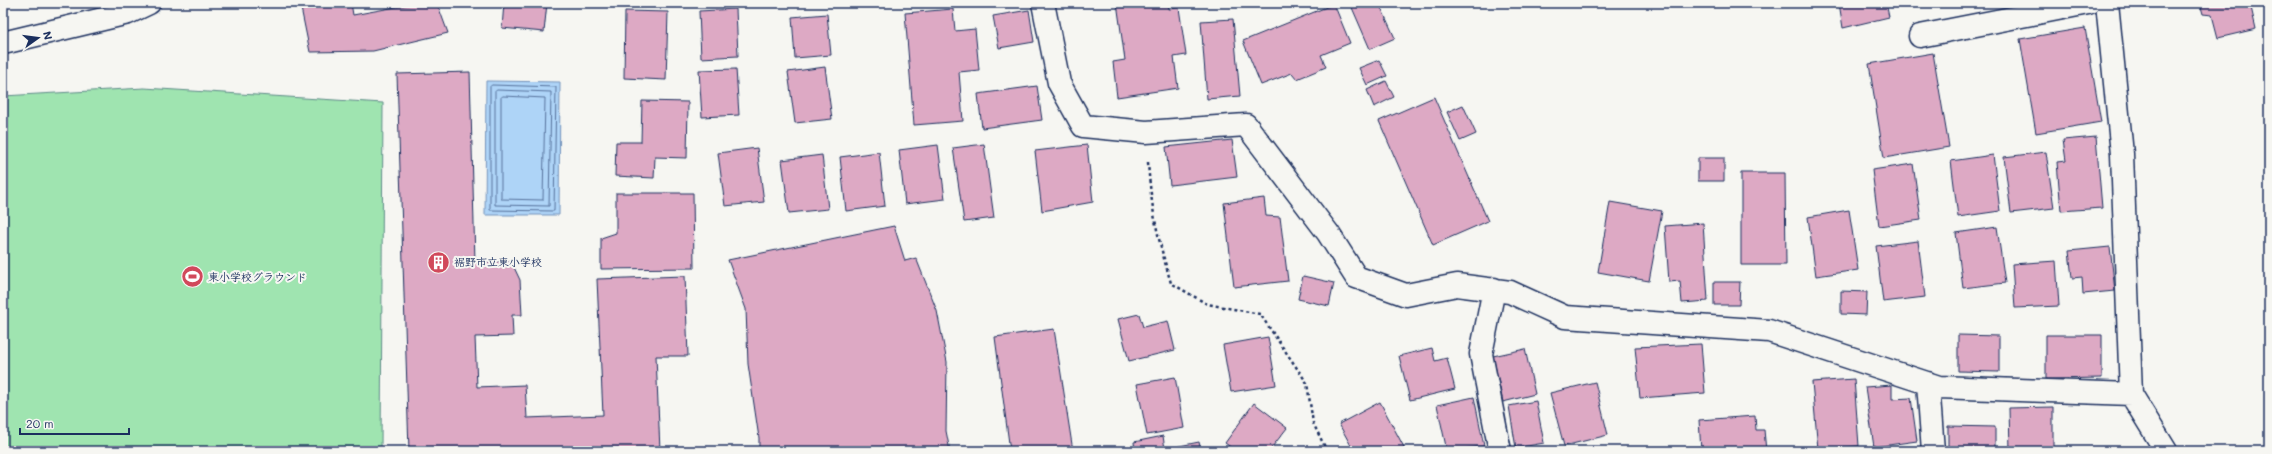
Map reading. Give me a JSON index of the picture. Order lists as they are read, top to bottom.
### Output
{
  "places": {
    "building": ["裾野市立東小学校"],
    "sports": ["東小学校グラウンド"]
  },
  "scale_bar": "20 m",
  "north": "right"
}
